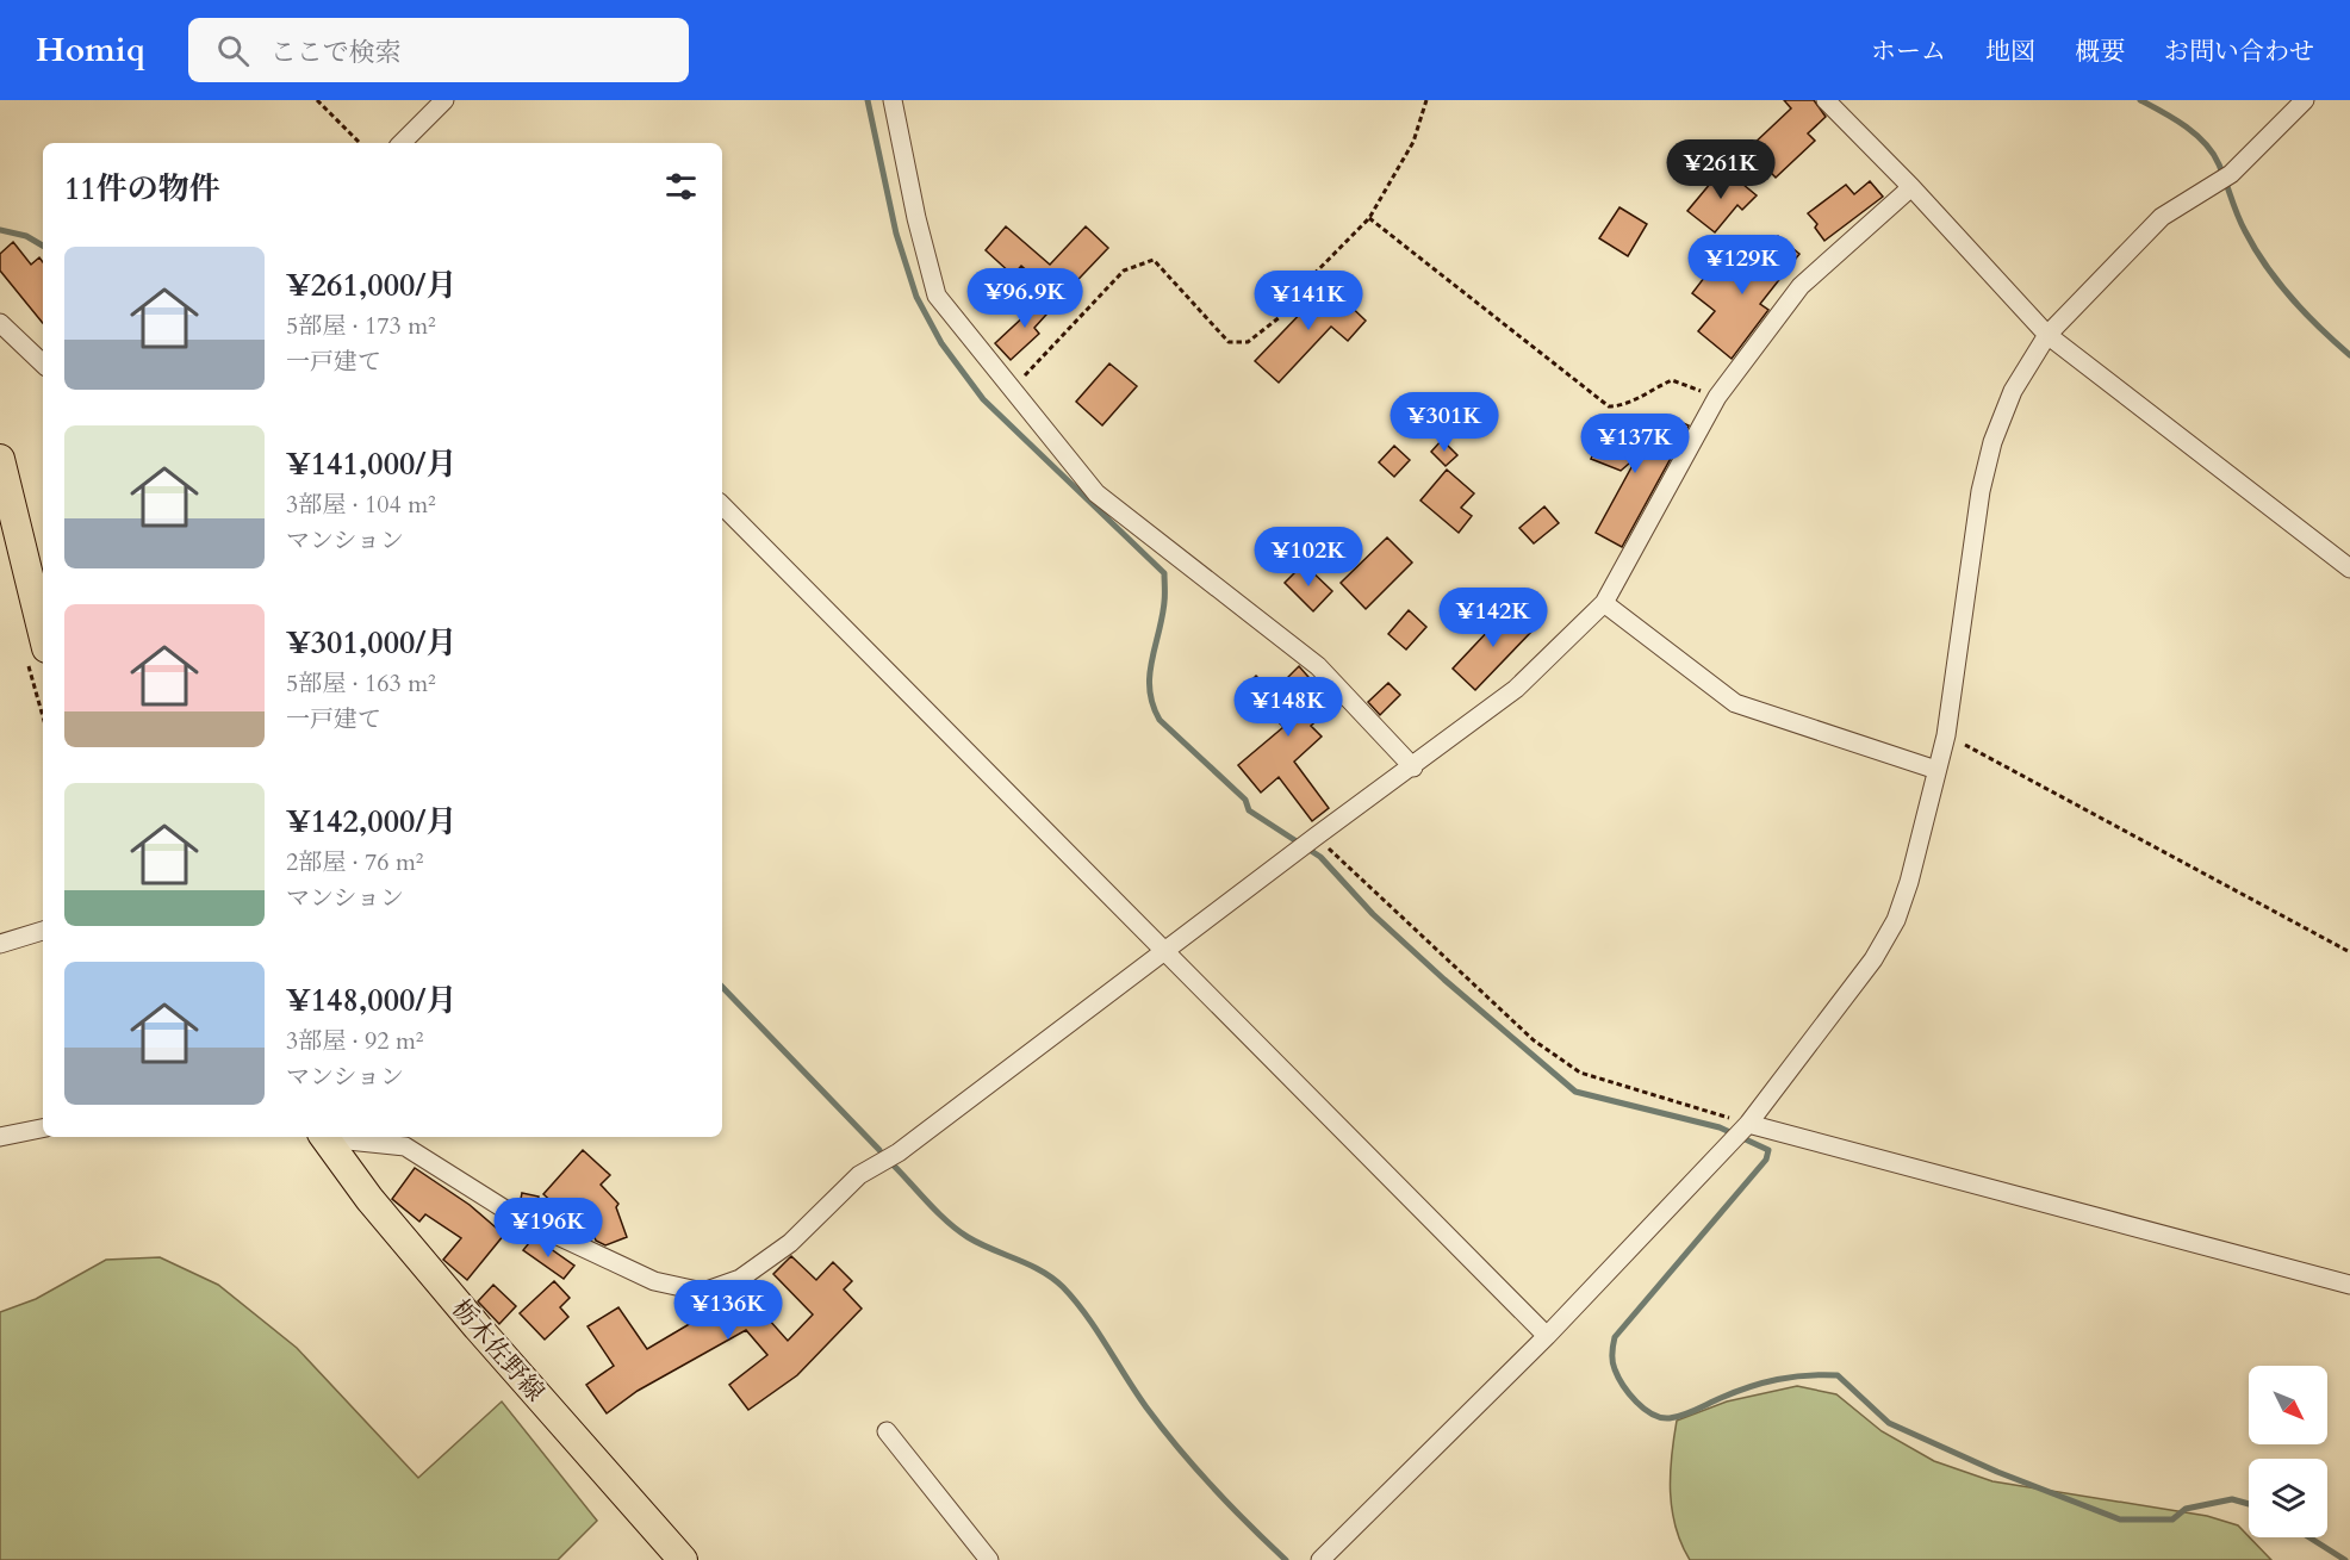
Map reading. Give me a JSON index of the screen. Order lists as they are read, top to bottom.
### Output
{
  "streets": {
    "main road": ["栃木佐野線"]
  },
  "north": "bottom right",
  "page": {
    "header": "Homiq",
    "search": "ここで検索",
    "nav": [
      "ホーム",
      "地図",
      "概要",
      "お問い合わせ"
    ],
    "price": [
      "¥261K",
      "¥129K",
      "¥96.9K",
      "¥141K",
      "¥301K",
      "¥137K",
      "¥102K",
      "¥142K",
      "¥148K",
      "¥196K",
      "¥136K"
    ],
    "heading": "11件の物件",
    "list": [
      {
        "name": "¥261,000/月",
        "note": "5部屋 · 173 m² · 一戸建て"
      },
      {
        "name": "¥141,000/月",
        "note": "3部屋 · 104 m² · マンション"
      },
      {
        "name": "¥301,000/月",
        "note": "5部屋 · 163 m² · 一戸建て"
      },
      {
        "name": "¥142,000/月",
        "note": "2部屋 · 76 m² · マンション"
      },
      {
        "name": "¥148,000/月",
        "note": "3部屋 · 92 m² · マンション"
      }
    ]
  }
}
